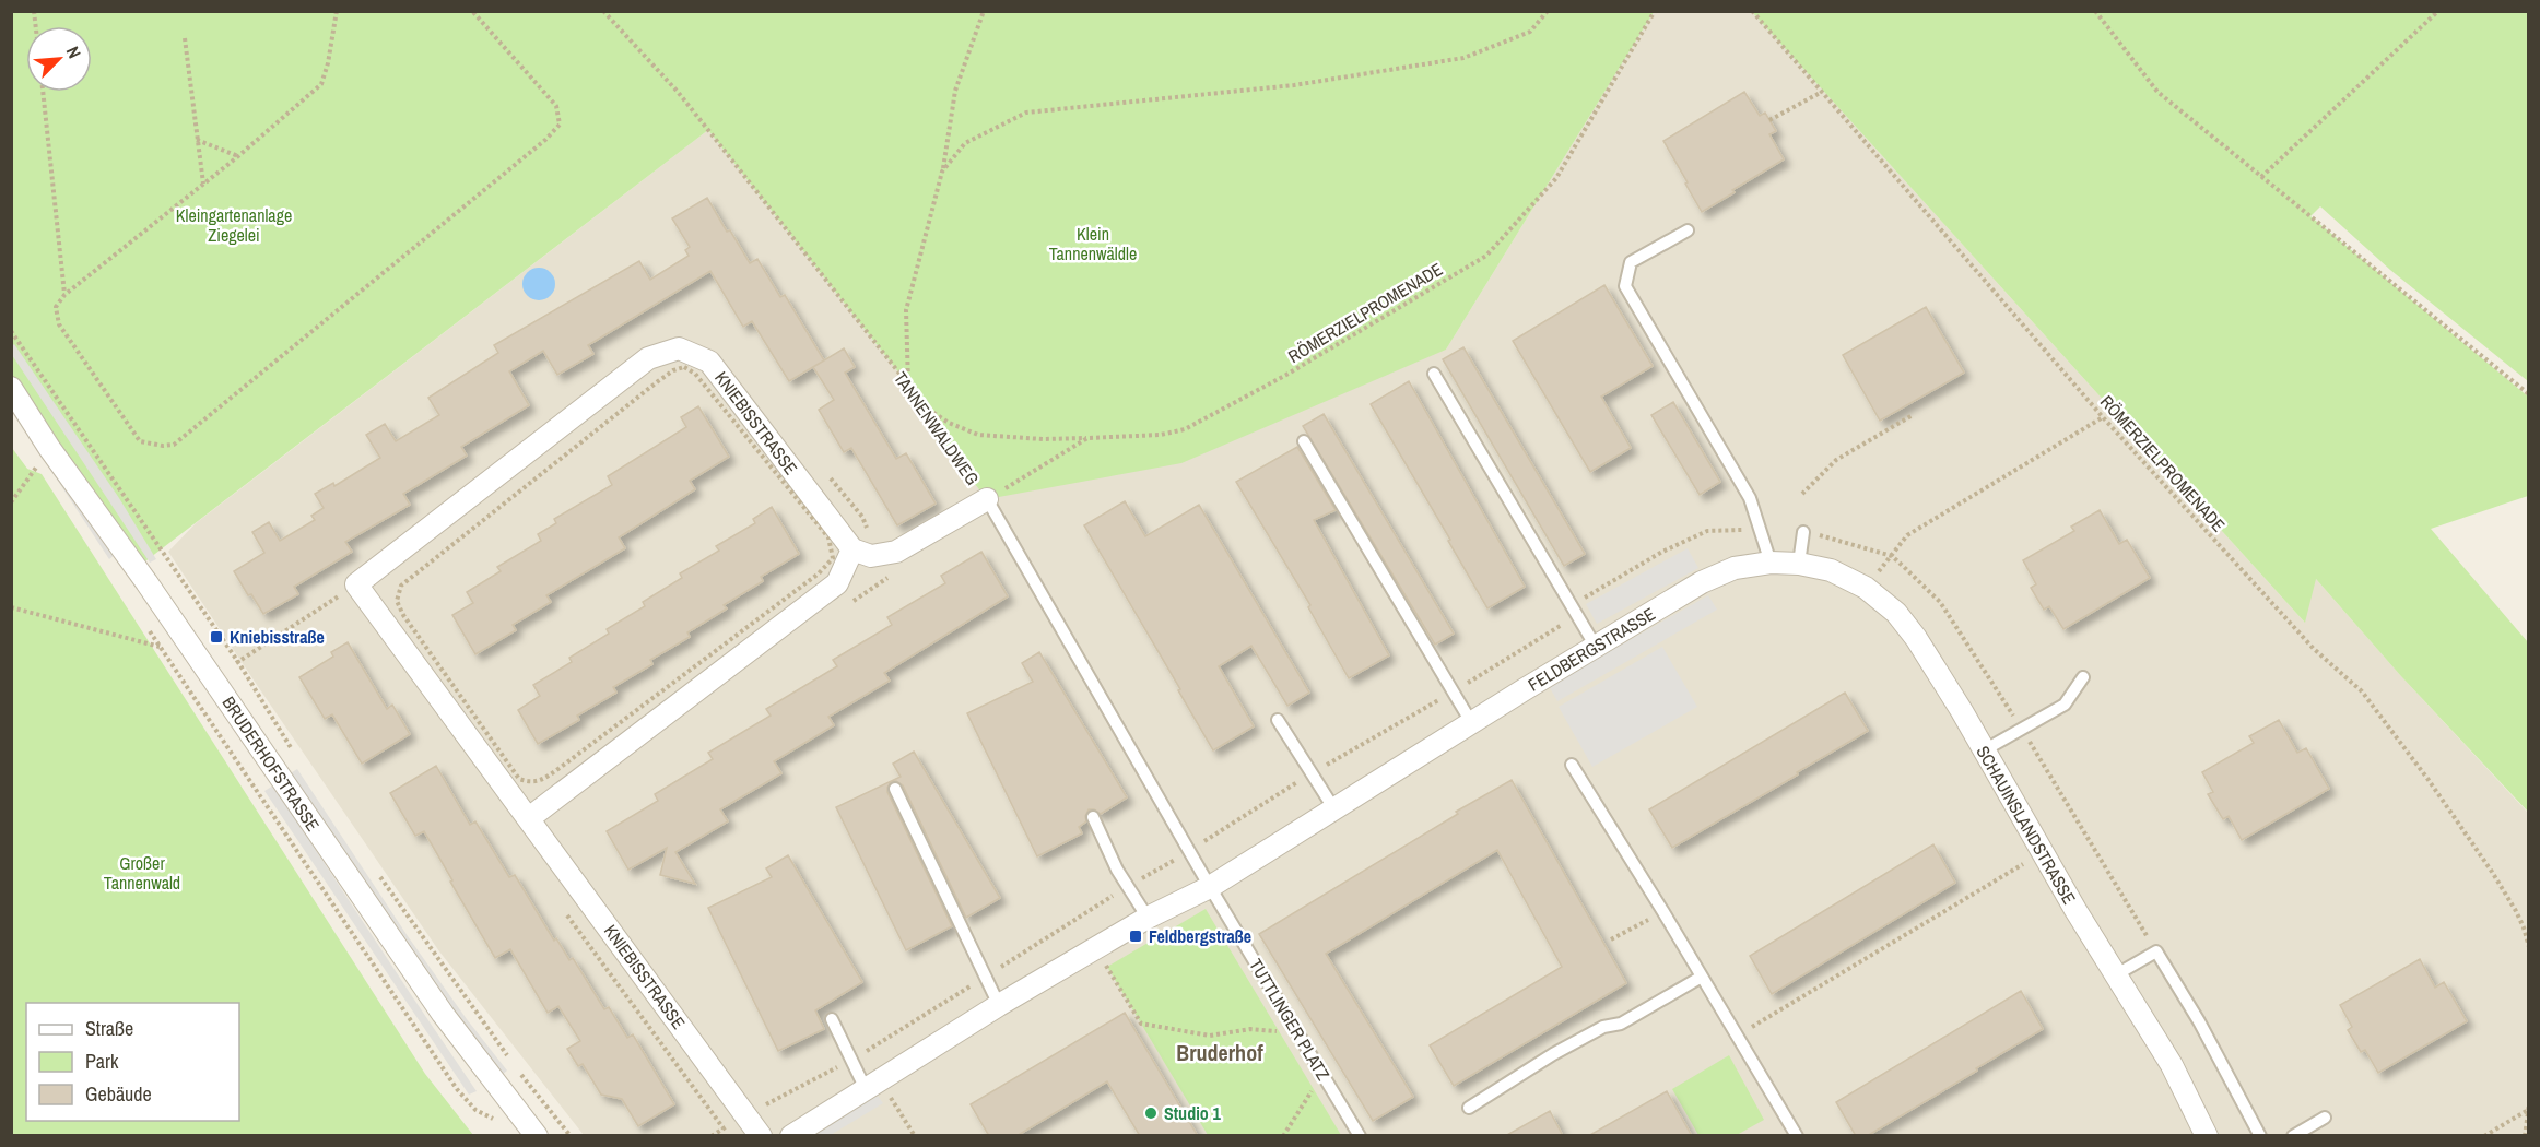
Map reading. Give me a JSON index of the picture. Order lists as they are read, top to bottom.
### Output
{
  "streets": {
    "street": [
      "KNIEBISSTRASSE",
      "FELDBERGSTRASSE",
      "BRUDERHOFSTRASSE",
      "SCHAUINSLANDSTRASSE"
    ],
    "lane": ["TANNENWALDWEG", "TUTTLINGER PLATZ"],
    "path": ["RÖMERZIELPROMENADE"]
  },
  "crossings": [
    ["RÖMERZIELPROMENADE", "TANNENWALDWEG"],
    ["TANNENWALDWEG", "FELDBERGSTRASSE"],
    ["TANNENWALDWEG", "TUTTLINGER PLATZ"],
    ["FELDBERGSTRASSE", "SCHAUINSLANDSTRASSE"],
    ["FELDBERGSTRASSE", "TUTTLINGER PLATZ"]
  ],
  "districts": ["Bruderhof"],
  "parks": ["Kleingartenanlage Ziegelei", "Klein Tannenwäldle", "Großer Tannenwald"],
  "places": {
    "transit": ["Kniebisstraße", "Feldbergstraße"],
    "other": ["Studio 1"]
  },
  "legend": ["Straße", "Park", "Gebäude"],
  "north": "top right"
}
